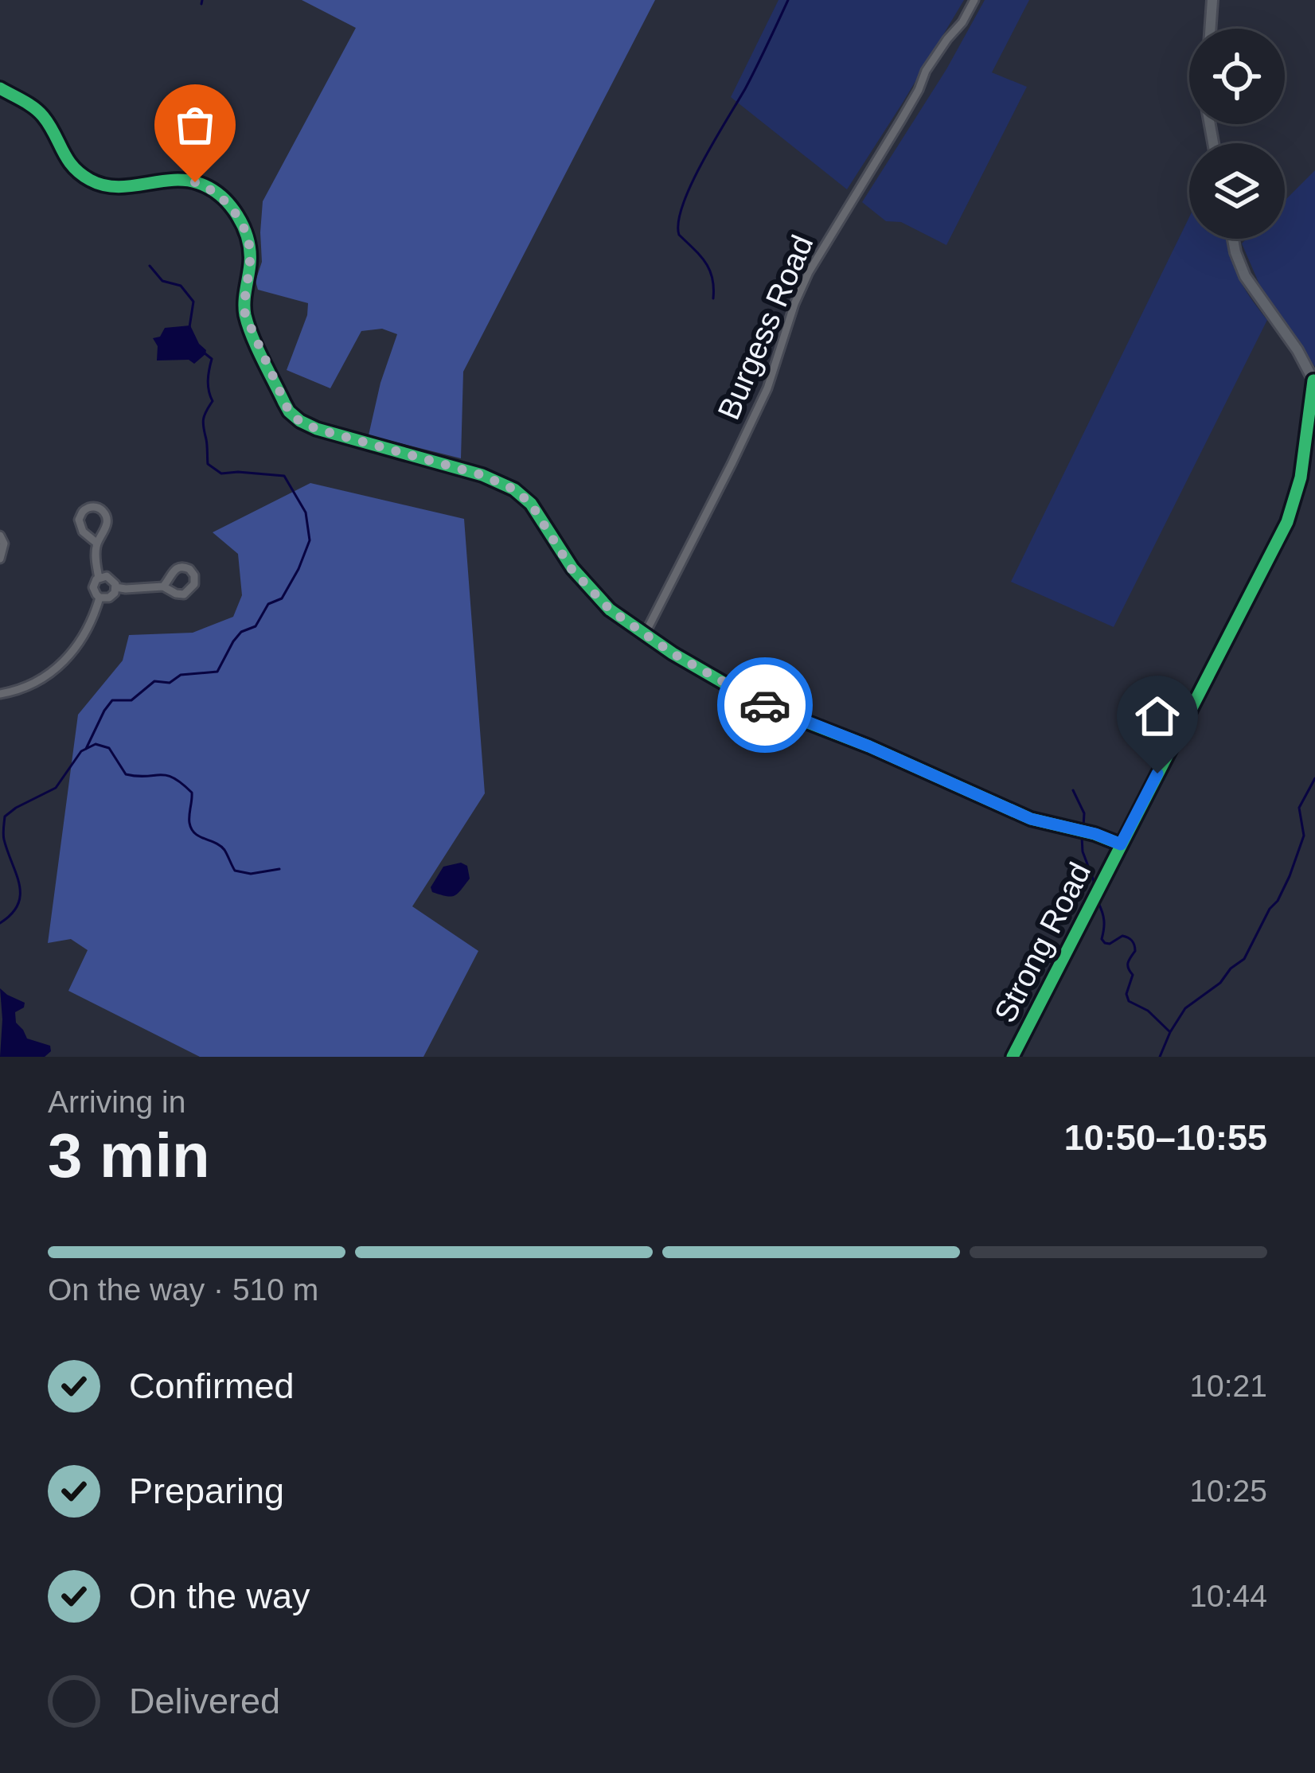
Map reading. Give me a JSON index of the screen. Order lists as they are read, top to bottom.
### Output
{
  "streets": {
    "street": ["Burgess Road", "Strong Road"]
  },
  "page": {
    "heading": ["3 min", "Arriving in", "10:50–10:55"],
    "bar": "On the way · 510 m",
    "list": [
      ["Confirmed", "10:21"],
      ["Preparing", "10:25"],
      ["On the way", "10:44"],
      "Delivered"
    ]
  }
}
